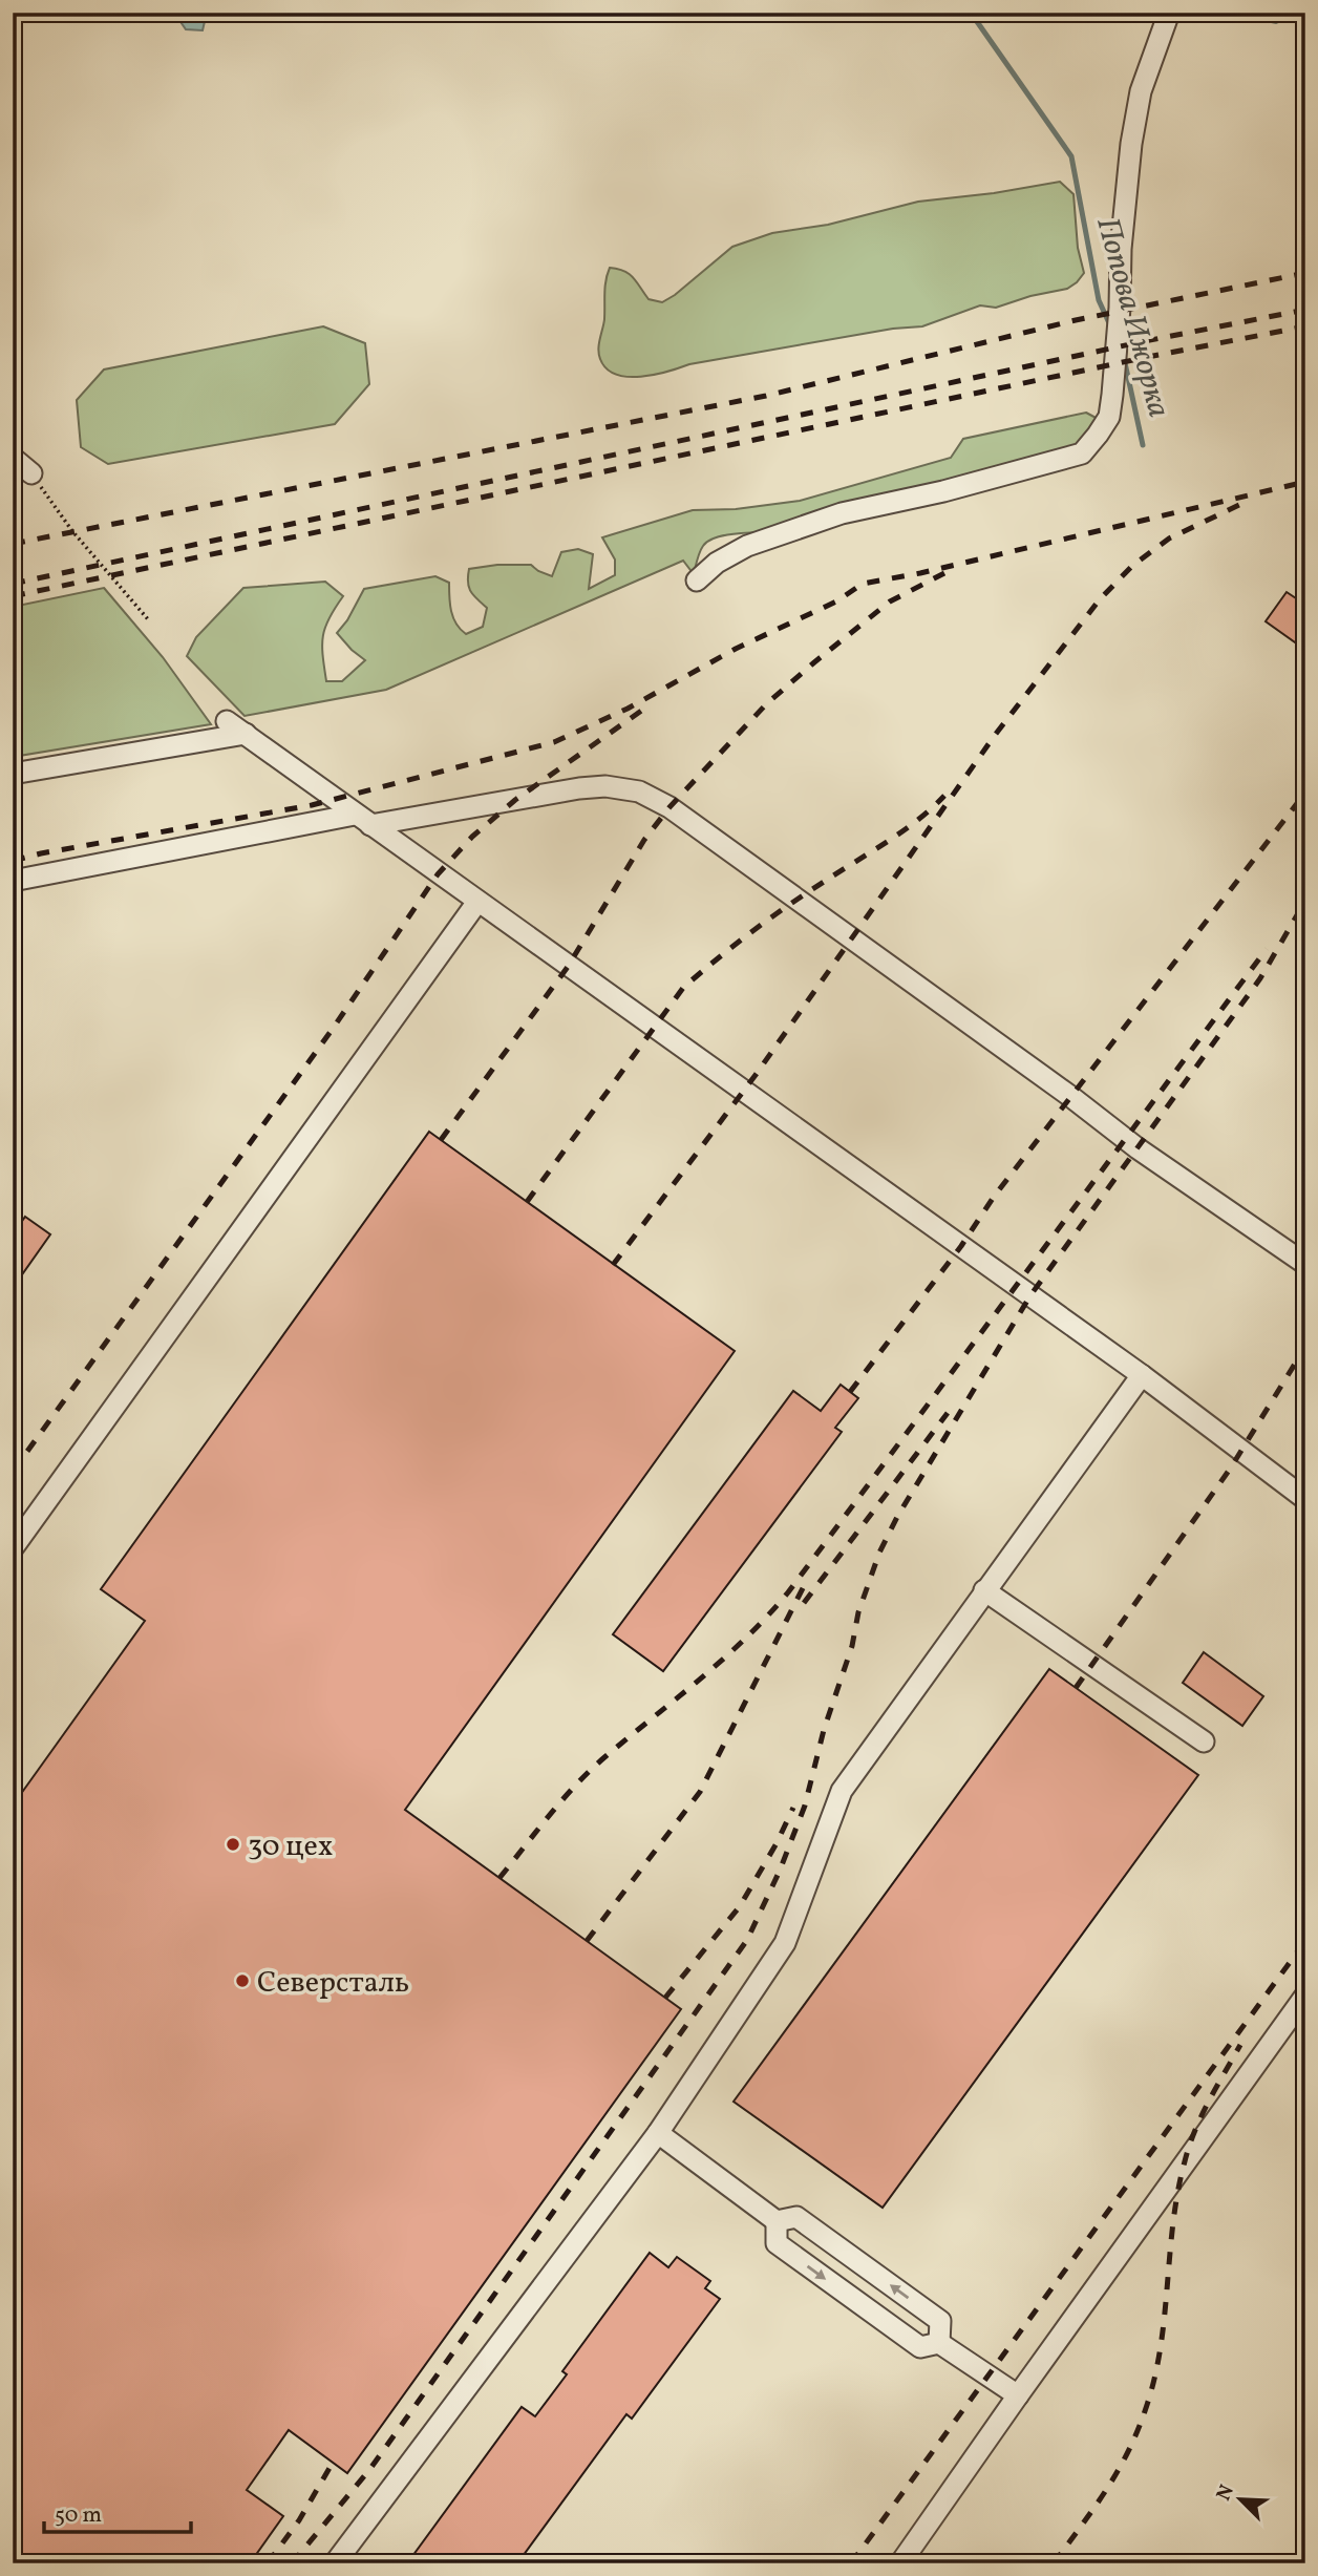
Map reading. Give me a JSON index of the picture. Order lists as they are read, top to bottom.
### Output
{
  "water": ["Попова Ижорка"],
  "places": ["30 цех", "Северсталь"],
  "scale_bar": "50 m",
  "north": "top left"
}
